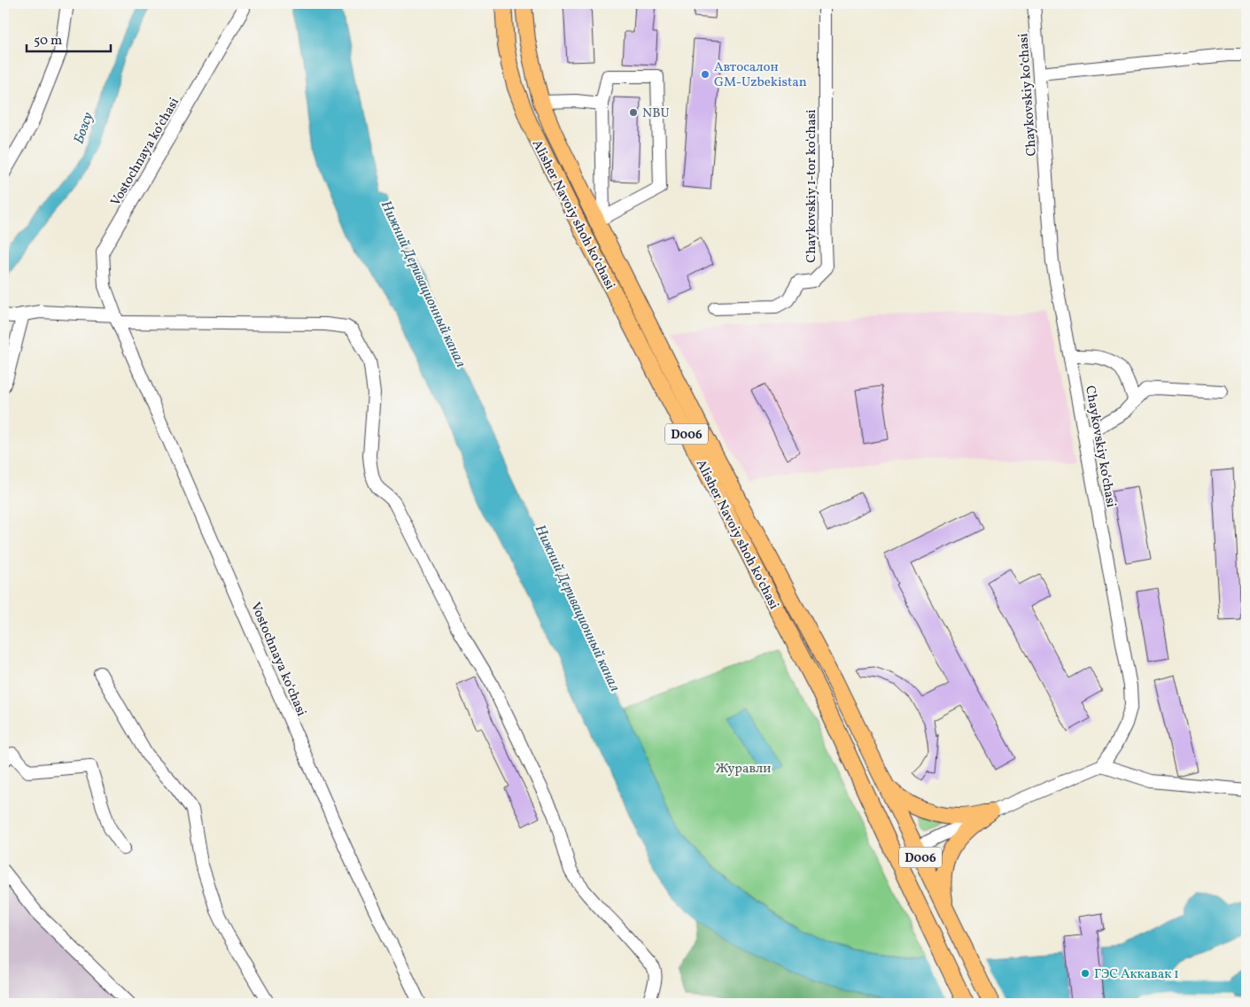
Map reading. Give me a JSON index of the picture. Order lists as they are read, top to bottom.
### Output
{
  "streets": {
    "main road": ["Alisher Navoiy shoh koʻchasi", "D006"],
    "street": ["Chaykovskiy ko‘chasi", "Vostochnaya ko‘chasi", "Chaykovskiy 1-tor ko‘chasi"]
  },
  "water": ["Бозсу", "Нижний Деривационный канал"],
  "parks": ["Журавли"],
  "places": ["Автосалон GM-Uzbekistan", "NBU", "ГЭС Аккавак 1"],
  "scale_bar": "50 m"
}
